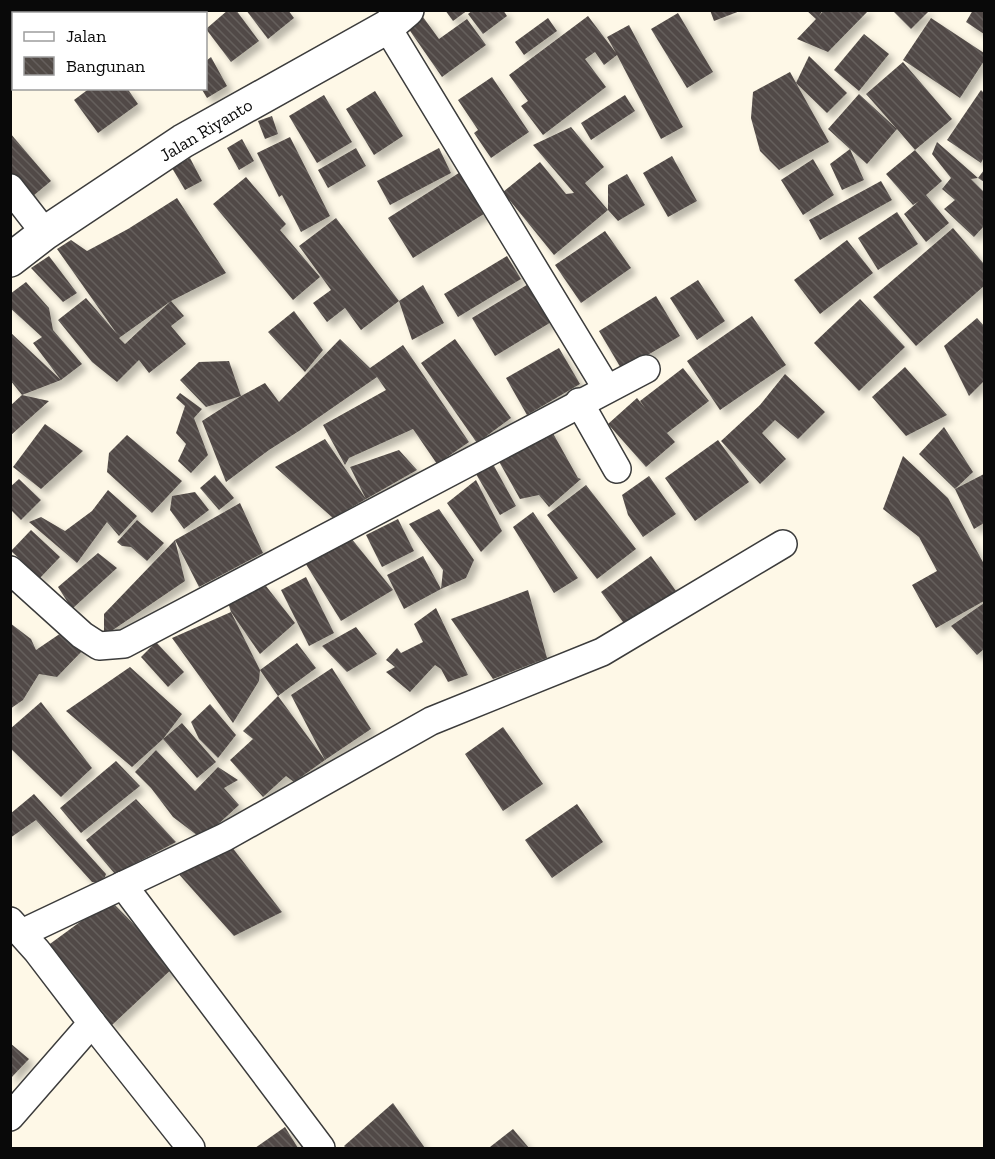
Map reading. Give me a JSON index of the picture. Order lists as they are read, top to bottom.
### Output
{
  "streets": {
    "street": ["Jalan Riyanto"]
  },
  "legend": ["Jalan", "Bangunan"]
}
